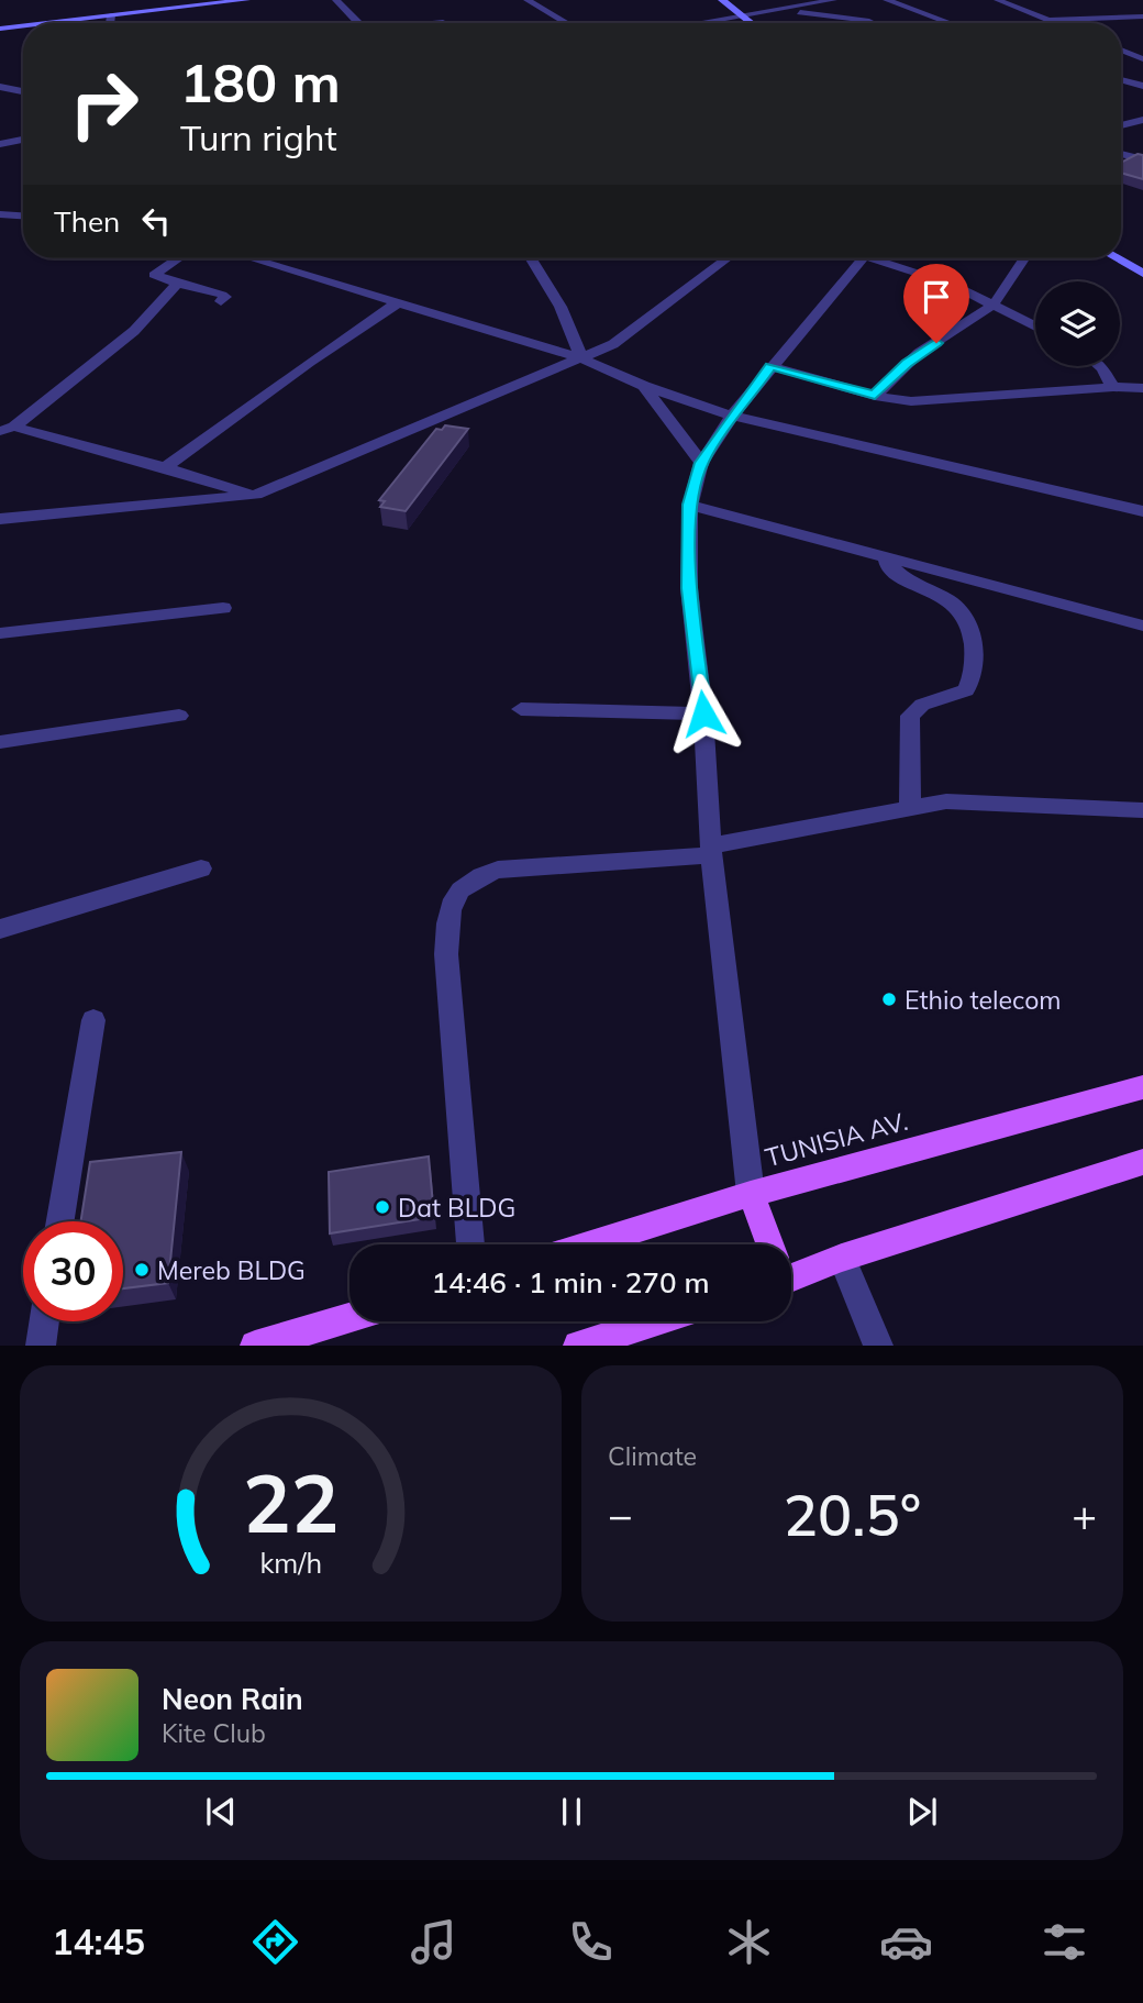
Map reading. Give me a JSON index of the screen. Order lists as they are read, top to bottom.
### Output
{
  "streets": {
    "main road": ["TUNISIA AV."]
  },
  "places": ["Ethio telecom", "Dat BLDG", "Mereb BLDG"],
  "page": {
    "turn": ["180 m", "Turn right"],
    "then": "Then",
    "limit": "30",
    "trip": "14:46 · 1 min · 270 m",
    "tile": "Climate",
    "heat": ["−", "20.5°", "+"],
    "song": ["Neon Rain", "Kite Club"],
    "tabs": "14:45",
    "gauge": ["22", "km/h"]
  }
}
